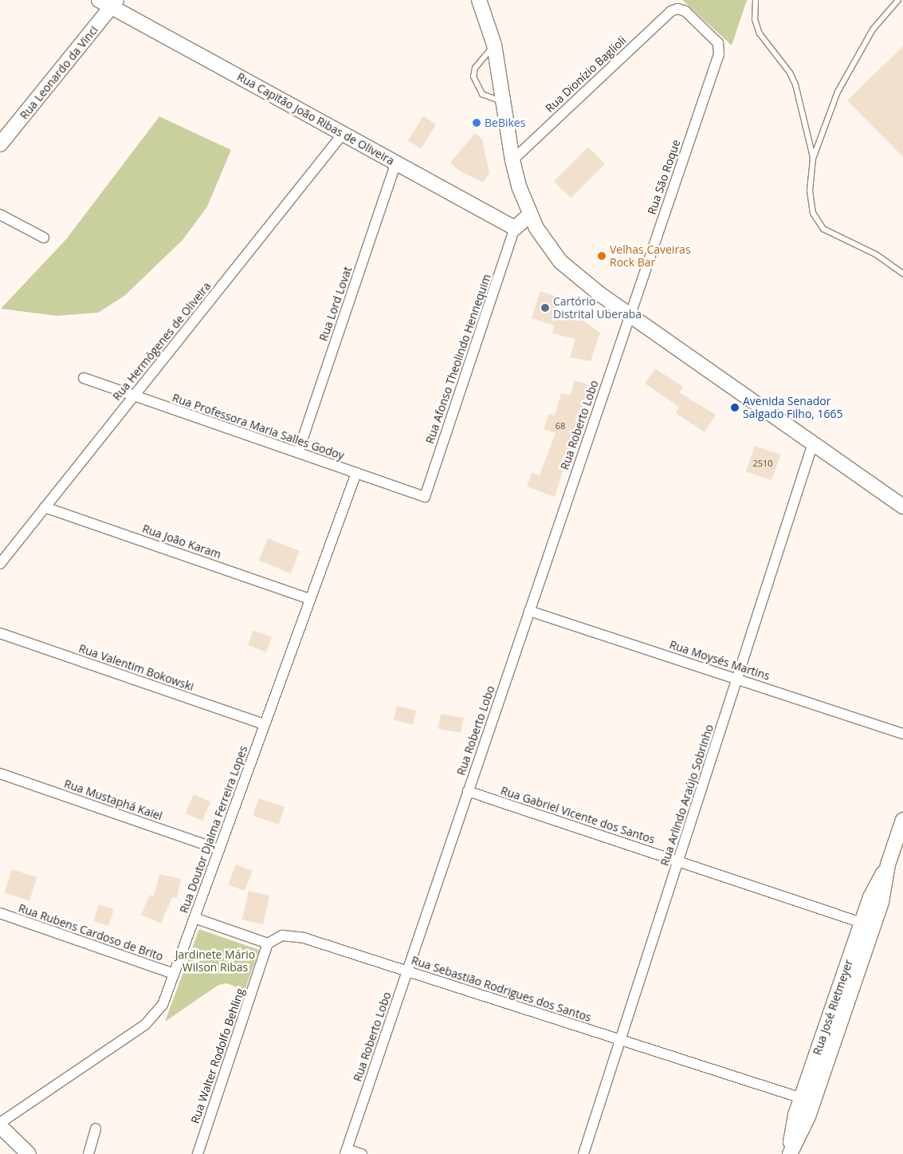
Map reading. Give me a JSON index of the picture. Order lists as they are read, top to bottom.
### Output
{
  "streets": {
    "main road": ["Rua Leonardo da Vinci", "Rua Capitão João Ribas de Oliveira", "Rua José Rietmeyer"],
    "street": [
      "Rua Dionízio Baglioli",
      "Rua São Roque",
      "Rua Lord Lovat",
      "Rua Hermógenes de Oliveira",
      "Rua Afonso Theolindo Hennequim",
      "Rua Roberto Lobo",
      "Rua Professora Maria Salles Godoy",
      "Rua João Karam",
      "Rua Moysés Martins",
      "Rua Valentim Bokowski",
      "Rua Arlindo Araújo Sobrinho",
      "Rua Mustaphá Kaiel",
      "Rua Gabriel Vicente dos Santos",
      "Rua Doutor Djalma Ferreira Lopes",
      "Rua Rubens Cardoso de Brito",
      "Rua Sebastião Rodrigues dos Santos",
      "Rua Walter Rodolfo Behling"
    ]
  },
  "crossings": [
    ["Rua Leonardo da Vinci", "Rua Capitão João Ribas de Oliveira"],
    ["Rua Dionízio Baglioli", "Rua São Roque"],
    ["Rua Capitão João Ribas de Oliveira", "Rua Lord Lovat"],
    ["Rua Capitão João Ribas de Oliveira", "Rua Hermógenes de Oliveira"],
    ["Rua Capitão João Ribas de Oliveira", "Rua Afonso Theolindo Hennequim"],
    ["Rua São Roque", "Rua Roberto Lobo"],
    ["Rua Lord Lovat", "Rua Professora Maria Salles Godoy"],
    ["Rua Hermógenes de Oliveira", "Rua Professora Maria Salles Godoy"],
    ["Rua Hermógenes de Oliveira", "Rua João Karam"],
    ["Rua Afonso Theolindo Hennequim", "Rua Professora Maria Salles Godoy"],
    ["Rua Roberto Lobo", "Rua Moysés Martins"],
    ["Rua Roberto Lobo", "Rua Gabriel Vicente dos Santos"],
    ["Rua Roberto Lobo", "Rua Sebastião Rodrigues dos Santos"],
    ["Rua Professora Maria Salles Godoy", "Rua Doutor Djalma Ferreira Lopes"],
    ["Rua João Karam", "Rua Doutor Djalma Ferreira Lopes"],
    ["Rua Moysés Martins", "Rua Arlindo Araújo Sobrinho"],
    ["Rua Valentim Bokowski", "Rua Doutor Djalma Ferreira Lopes"],
    ["Rua Arlindo Araújo Sobrinho", "Rua Gabriel Vicente dos Santos"],
    ["Rua Arlindo Araújo Sobrinho", "Rua Sebastião Rodrigues dos Santos"],
    ["Rua Mustaphá Kaiel", "Rua Doutor Djalma Ferreira Lopes"],
    ["Rua Gabriel Vicente dos Santos", "Rua José Rietmeyer"],
    ["Rua Doutor Djalma Ferreira Lopes", "Rua Rubens Cardoso de Brito"],
    ["Rua Sebastião Rodrigues dos Santos", "Rua José Rietmeyer"],
    ["Rua Sebastião Rodrigues dos Santos", "Rua Walter Rodolfo Behling"]
  ],
  "parks": ["Jardinete Mário Wilson Ribas"],
  "places": [
    "BeBikes",
    "Velhas Caveiras Rock Bar",
    "Cartório Distrital Uberaba",
    "Avenida Senador Salgado Filho, 1665"
  ],
  "house_numbers": ["68", "2510"]
}
